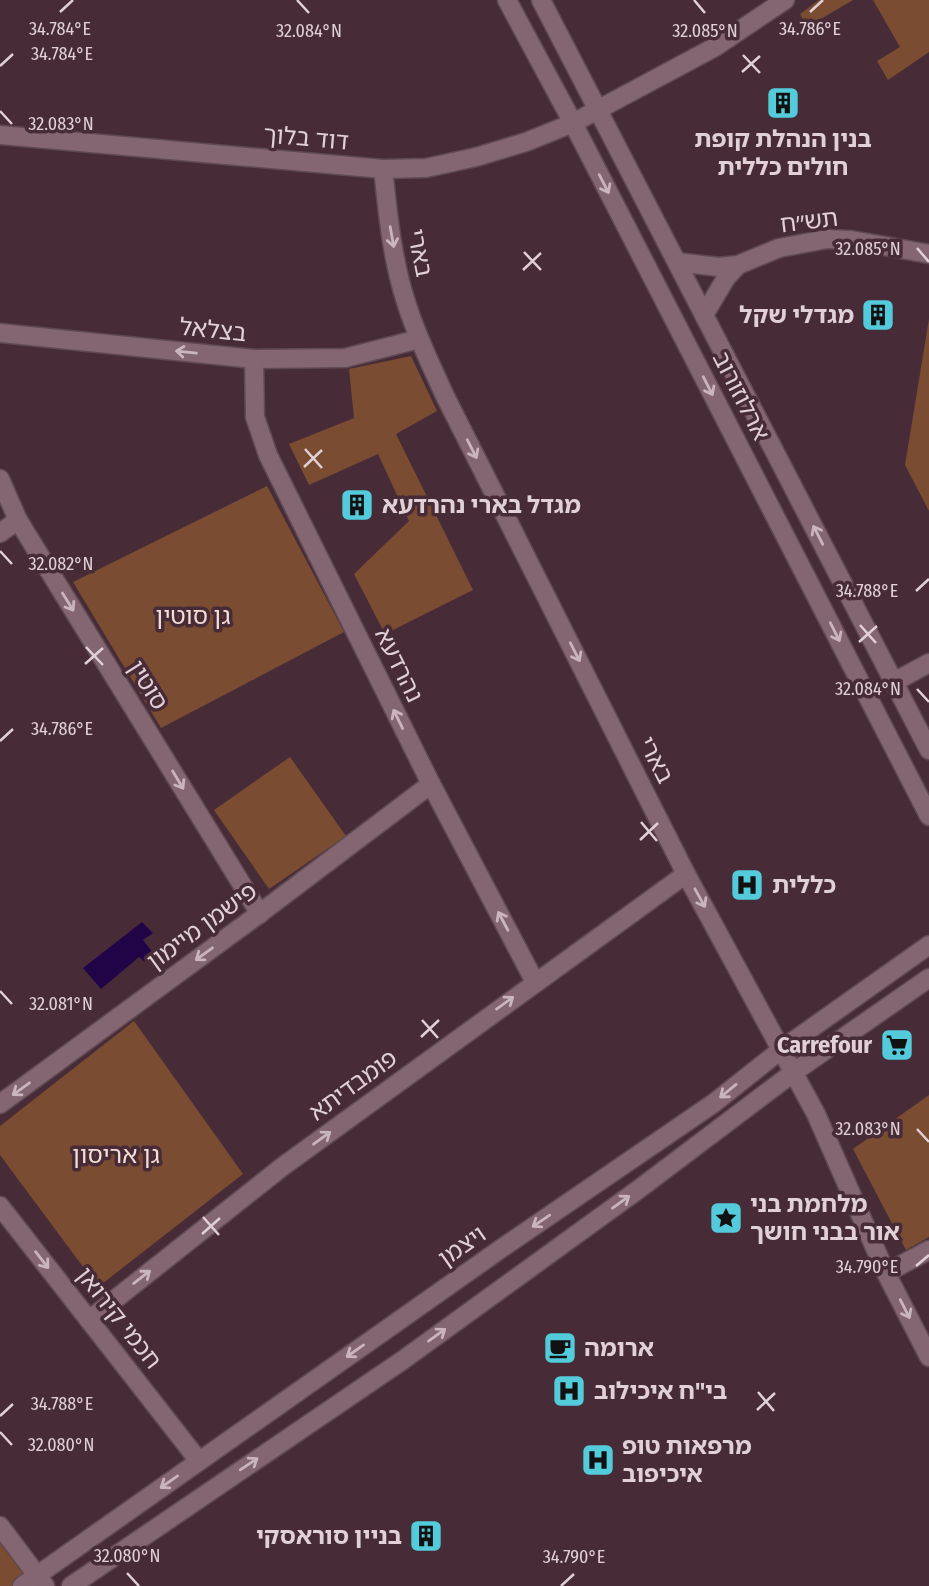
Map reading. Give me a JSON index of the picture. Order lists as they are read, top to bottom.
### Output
{
  "streets": {
    "street": [
      "דוד בלוך",
      "תש״ח",
      "בארי",
      "בצלאל",
      "ארלוזורוב",
      "נהרדעא",
      "סוטין",
      "פישמן מיימון",
      "פומבדיתא",
      "ויצמן",
      "חכמי קירואן"
    ]
  },
  "crossings": [
    ["דוד בלוך", "בארי"],
    ["דוד בלוך", "ארלוזורוב"],
    ["בארי", "בצלאל"],
    ["בארי", "פומבדיתא"],
    ["בארי", "ויצמן"],
    ["בצלאל", "נהרדעא"],
    ["נהרדעא", "פישמן מיימון"],
    ["נהרדעא", "פומבדיתא"],
    ["סוטין", "פישמן מיימון"],
    ["פומבדיתא", "חכמי קירואן"],
    ["ויצמן", "חכמי קירואן"]
  ],
  "one_way": [
    "בארי",
    "בצלאל",
    "נהרדעא",
    "סוטין",
    "פישמן מיימון",
    "פומבדיתא",
    "חכמי קירואן"
  ],
  "parks": ["גן סוטין", "גן אריסון"],
  "places": {
    "building": [
      "בנין הנהלת קופת חולים כללית",
      "מגדלי שקל",
      "מגדל בארי נהרדעא",
      "בניין סוראסקי"
    ],
    "hospital": ["כללית", "בי\"ח איכילוב", "מרפאות טופ איכיפוב"],
    "supermarket": ["Carrefour"],
    "place": ["מלחמת בני אור בבני חושך"],
    "cafe": ["ארומה"]
  },
  "coordinates": [
    "34.784°E",
    "34.786°E",
    "32.084°N",
    "32.085°N",
    "32.083°N",
    "32.082°N",
    "34.788°E",
    "32.081°N",
    "34.790°E",
    "32.080°N"
  ]
}
